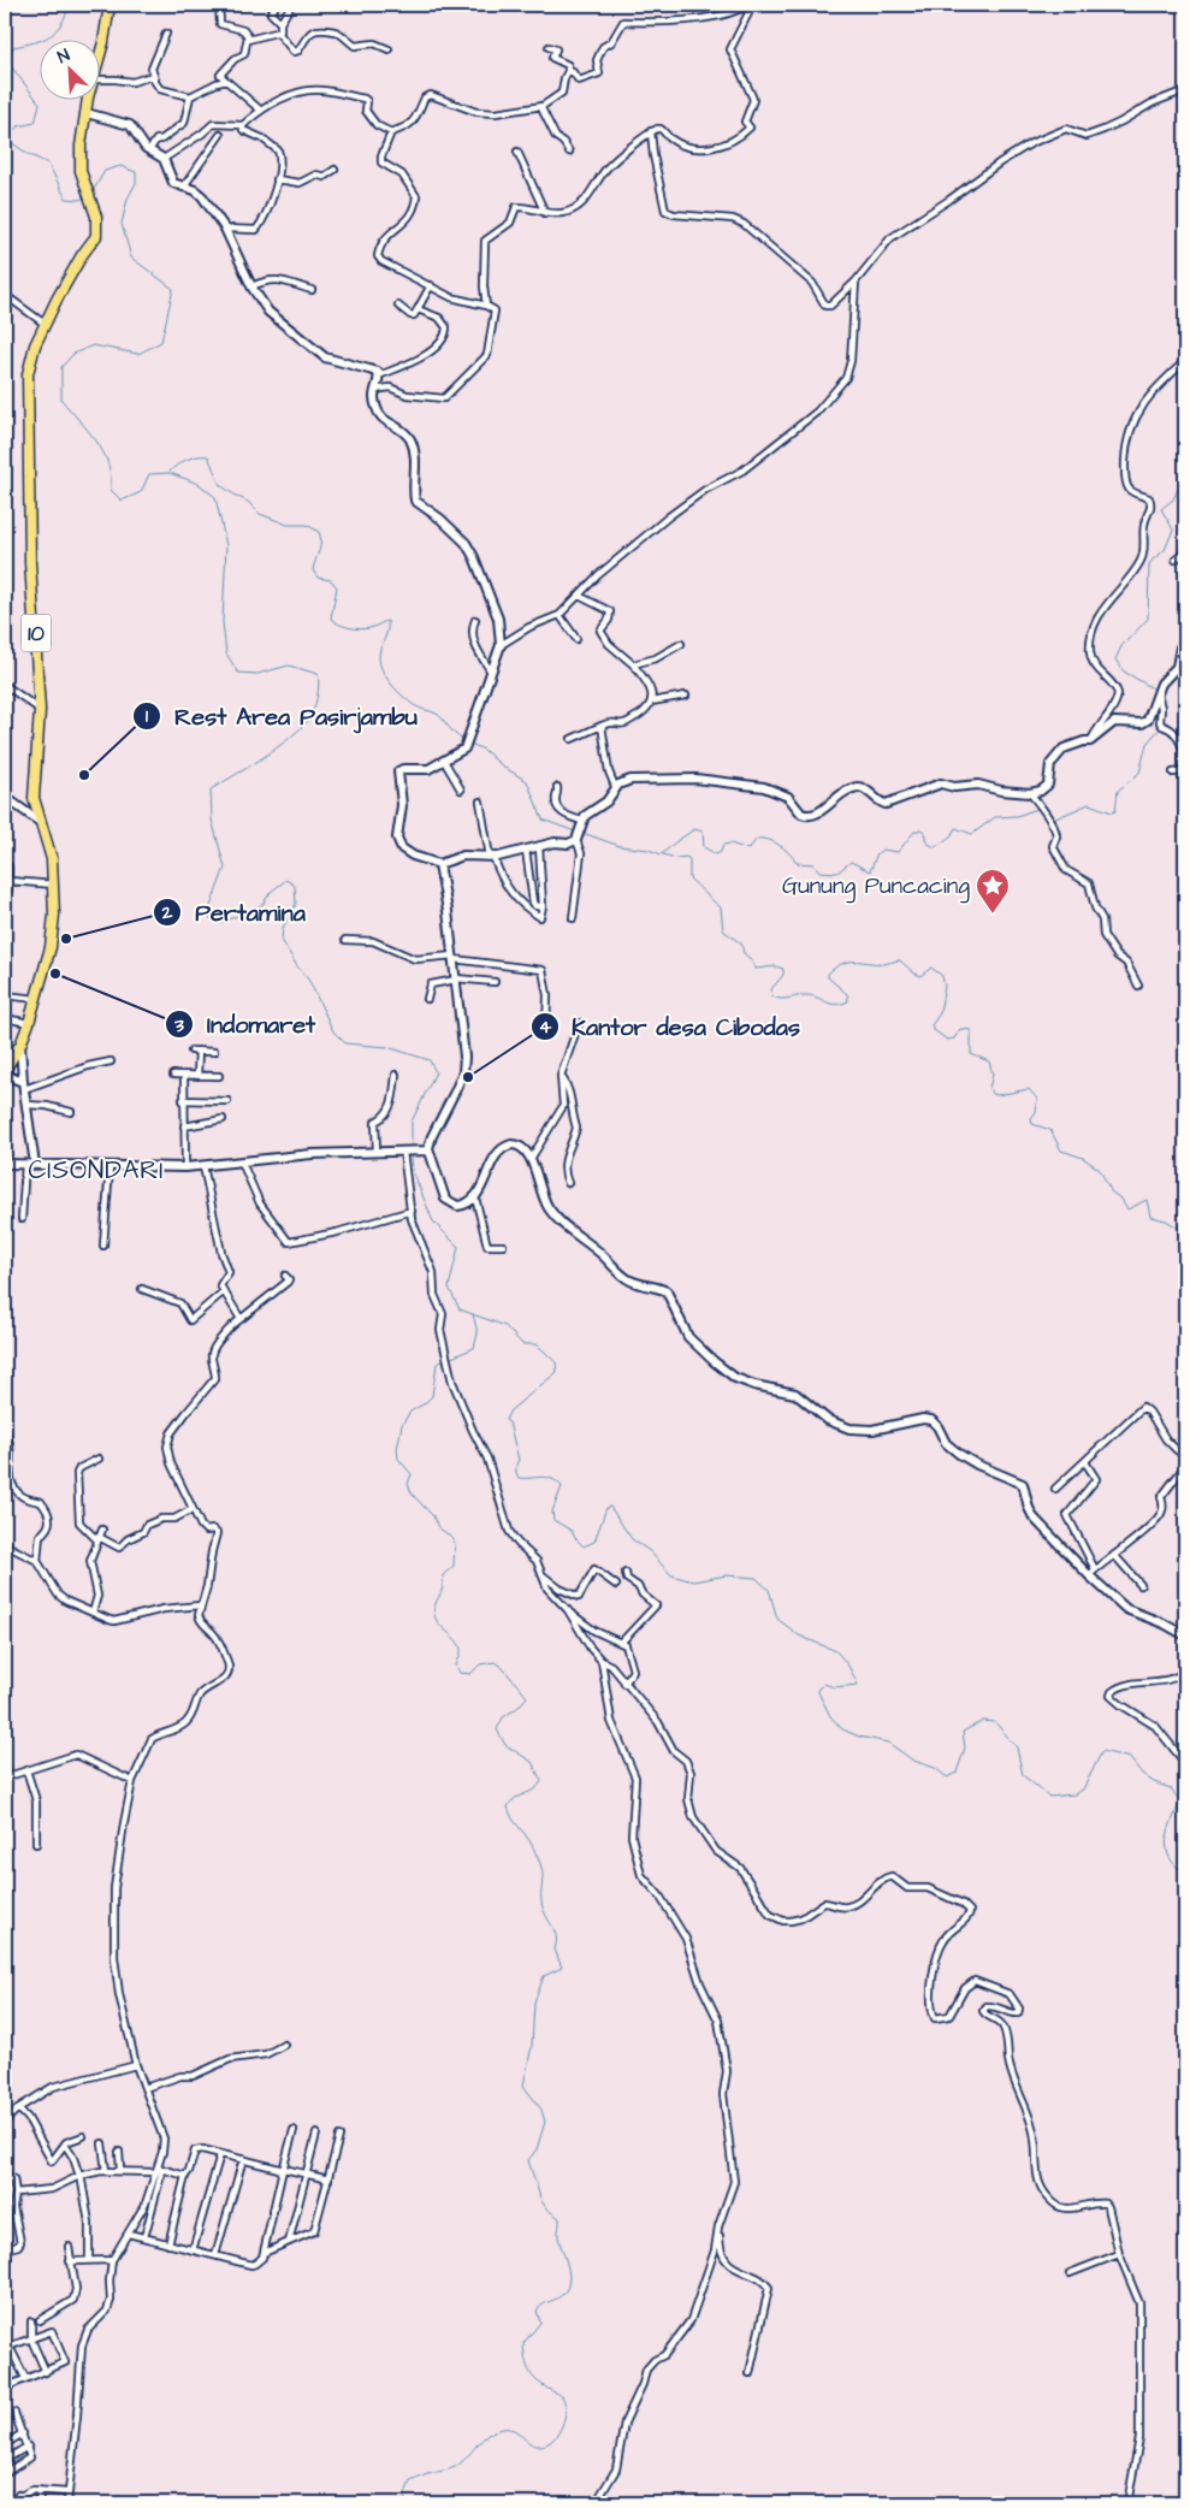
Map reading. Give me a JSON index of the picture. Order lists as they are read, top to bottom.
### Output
{
  "streets": {
    "highway": ["10"]
  },
  "districts": ["CISONDARI"],
  "places": {
    "other": [
      "Rest Area Pasirjambu",
      "Pertamina",
      "Indomaret",
      "Kantor desa Cibodas"
    ],
    "place": ["Gunung Puncacing"]
  },
  "north": "top left"
}
